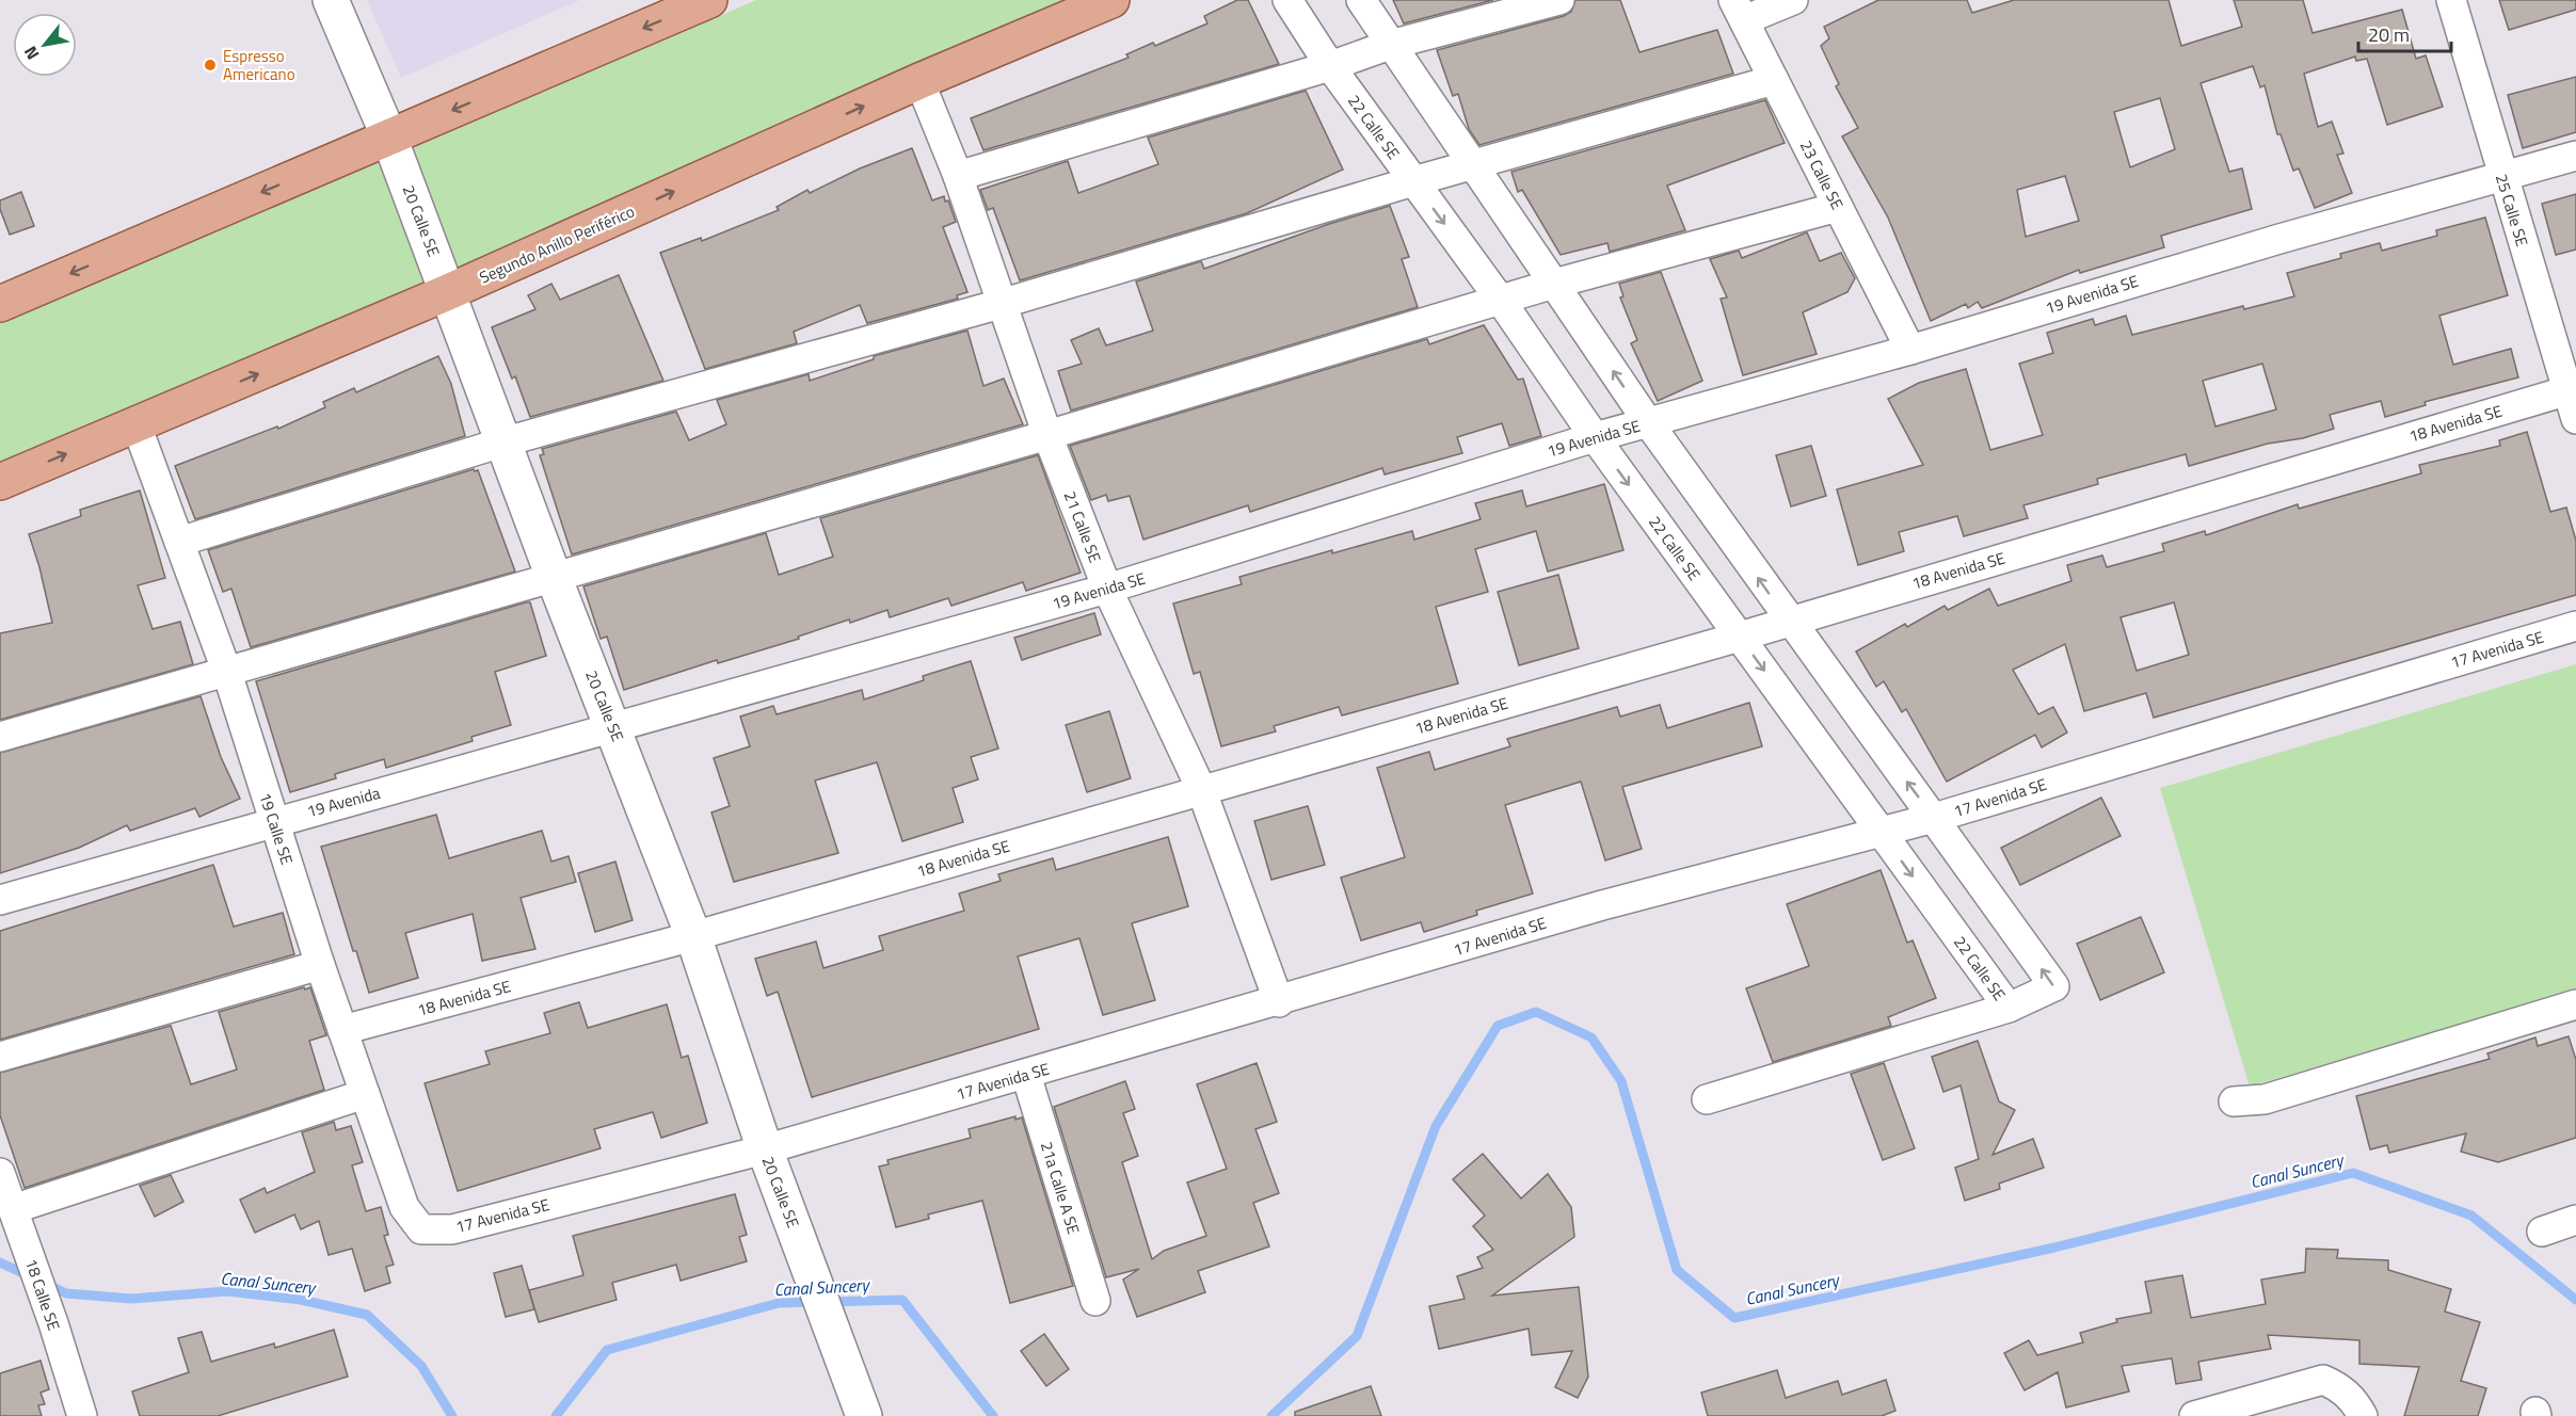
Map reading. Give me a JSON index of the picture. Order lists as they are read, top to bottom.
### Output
{
  "streets": {
    "main road": ["Segundo Anillo Periférico"],
    "street": [
      "22 Calle SE",
      "23 Calle SE",
      "25 Calle SE",
      "20 Calle SE",
      "19 Avenida SE",
      "18 Avenida SE",
      "21 Calle SE",
      "17 Avenida SE",
      "19 Avenida",
      "19 Calle SE",
      "21a Calle A SE",
      "18 Calle SE"
    ]
  },
  "crossings": [
    ["22 Calle SE", "19 Avenida SE"],
    ["22 Calle SE", "18 Avenida SE"],
    ["22 Calle SE", "17 Avenida SE"],
    ["23 Calle SE", "19 Avenida SE"],
    ["25 Calle SE", "19 Avenida SE"],
    ["25 Calle SE", "18 Avenida SE"],
    ["20 Calle SE", "Segundo Anillo Periférico"],
    ["20 Calle SE", "19 Avenida SE"],
    ["20 Calle SE", "18 Avenida SE"],
    ["20 Calle SE", "17 Avenida SE"],
    ["20 Calle SE", "19 Avenida"],
    ["Segundo Anillo Periférico", "21 Calle SE"],
    ["Segundo Anillo Periférico", "19 Calle SE"],
    ["19 Avenida SE", "21 Calle SE"],
    ["19 Avenida SE", "19 Avenida"],
    ["18 Avenida SE", "21 Calle SE"],
    ["18 Avenida SE", "19 Calle SE"],
    ["21 Calle SE", "17 Avenida SE"],
    ["17 Avenida SE", "19 Calle SE"],
    ["17 Avenida SE", "21a Calle A SE"],
    ["19 Avenida", "19 Calle SE"]
  ],
  "water": ["Canal Suncery"],
  "places": ["Espresso Americano"],
  "scale_bar": "20 m",
  "north": "bottom left"
}
